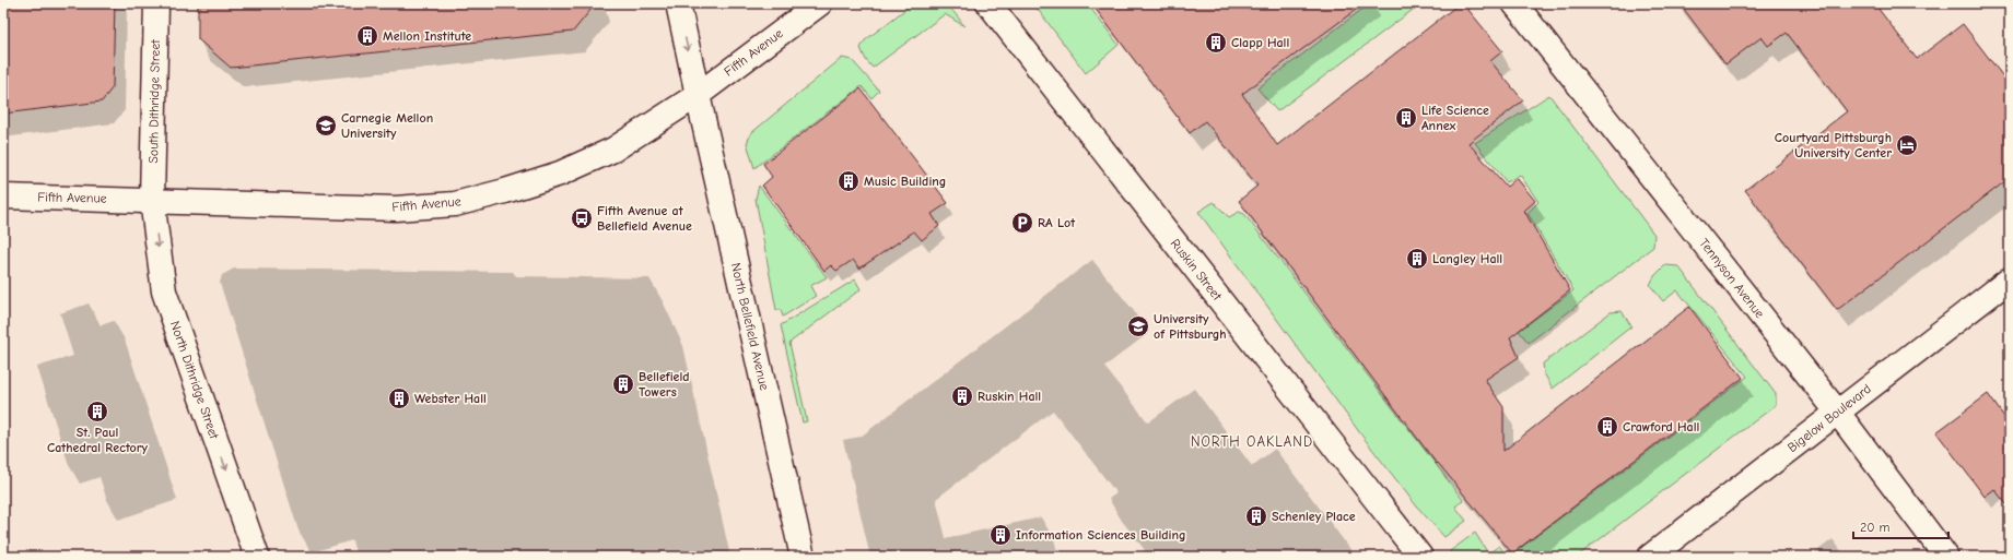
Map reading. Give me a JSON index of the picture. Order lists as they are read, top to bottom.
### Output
{
  "streets": {
    "main road": [
      "Fifth Avenue",
      "South Dithridge Street",
      "Ruskin Street",
      "Tennyson Avenue",
      "North Bellefield Avenue",
      "North Dithridge Street",
      "Bigelow Boulevard"
    ]
  },
  "crossings": [
    ["Fifth Avenue", "South Dithridge Street"],
    ["Fifth Avenue", "North Bellefield Avenue"],
    ["Fifth Avenue", "North Dithridge Street"],
    ["South Dithridge Street", "North Dithridge Street"],
    ["Tennyson Avenue", "Bigelow Boulevard"]
  ],
  "one_way": ["North Dithridge Street"],
  "districts": ["NORTH OAKLAND"],
  "places": {
    "building": [
      "Mellon Institute",
      "Clapp Hall",
      "Life Science Annex",
      "Music Building",
      "Langley Hall",
      "Bellefield Towers",
      "Ruskin Hall",
      "Webster Hall",
      "St. Paul Cathedral Rectory",
      "Crawford Hall",
      "Schenley Place",
      "Information Sciences Building"
    ],
    "school or university": ["Carnegie Mellon University", "University of Pittsburgh"],
    "hotel": ["Courtyard Pittsburgh University Center"],
    "bus stop": ["Fifth Avenue at Bellefield Avenue"],
    "parking": ["RA Lot"]
  },
  "scale_bar": "20 m"
}
